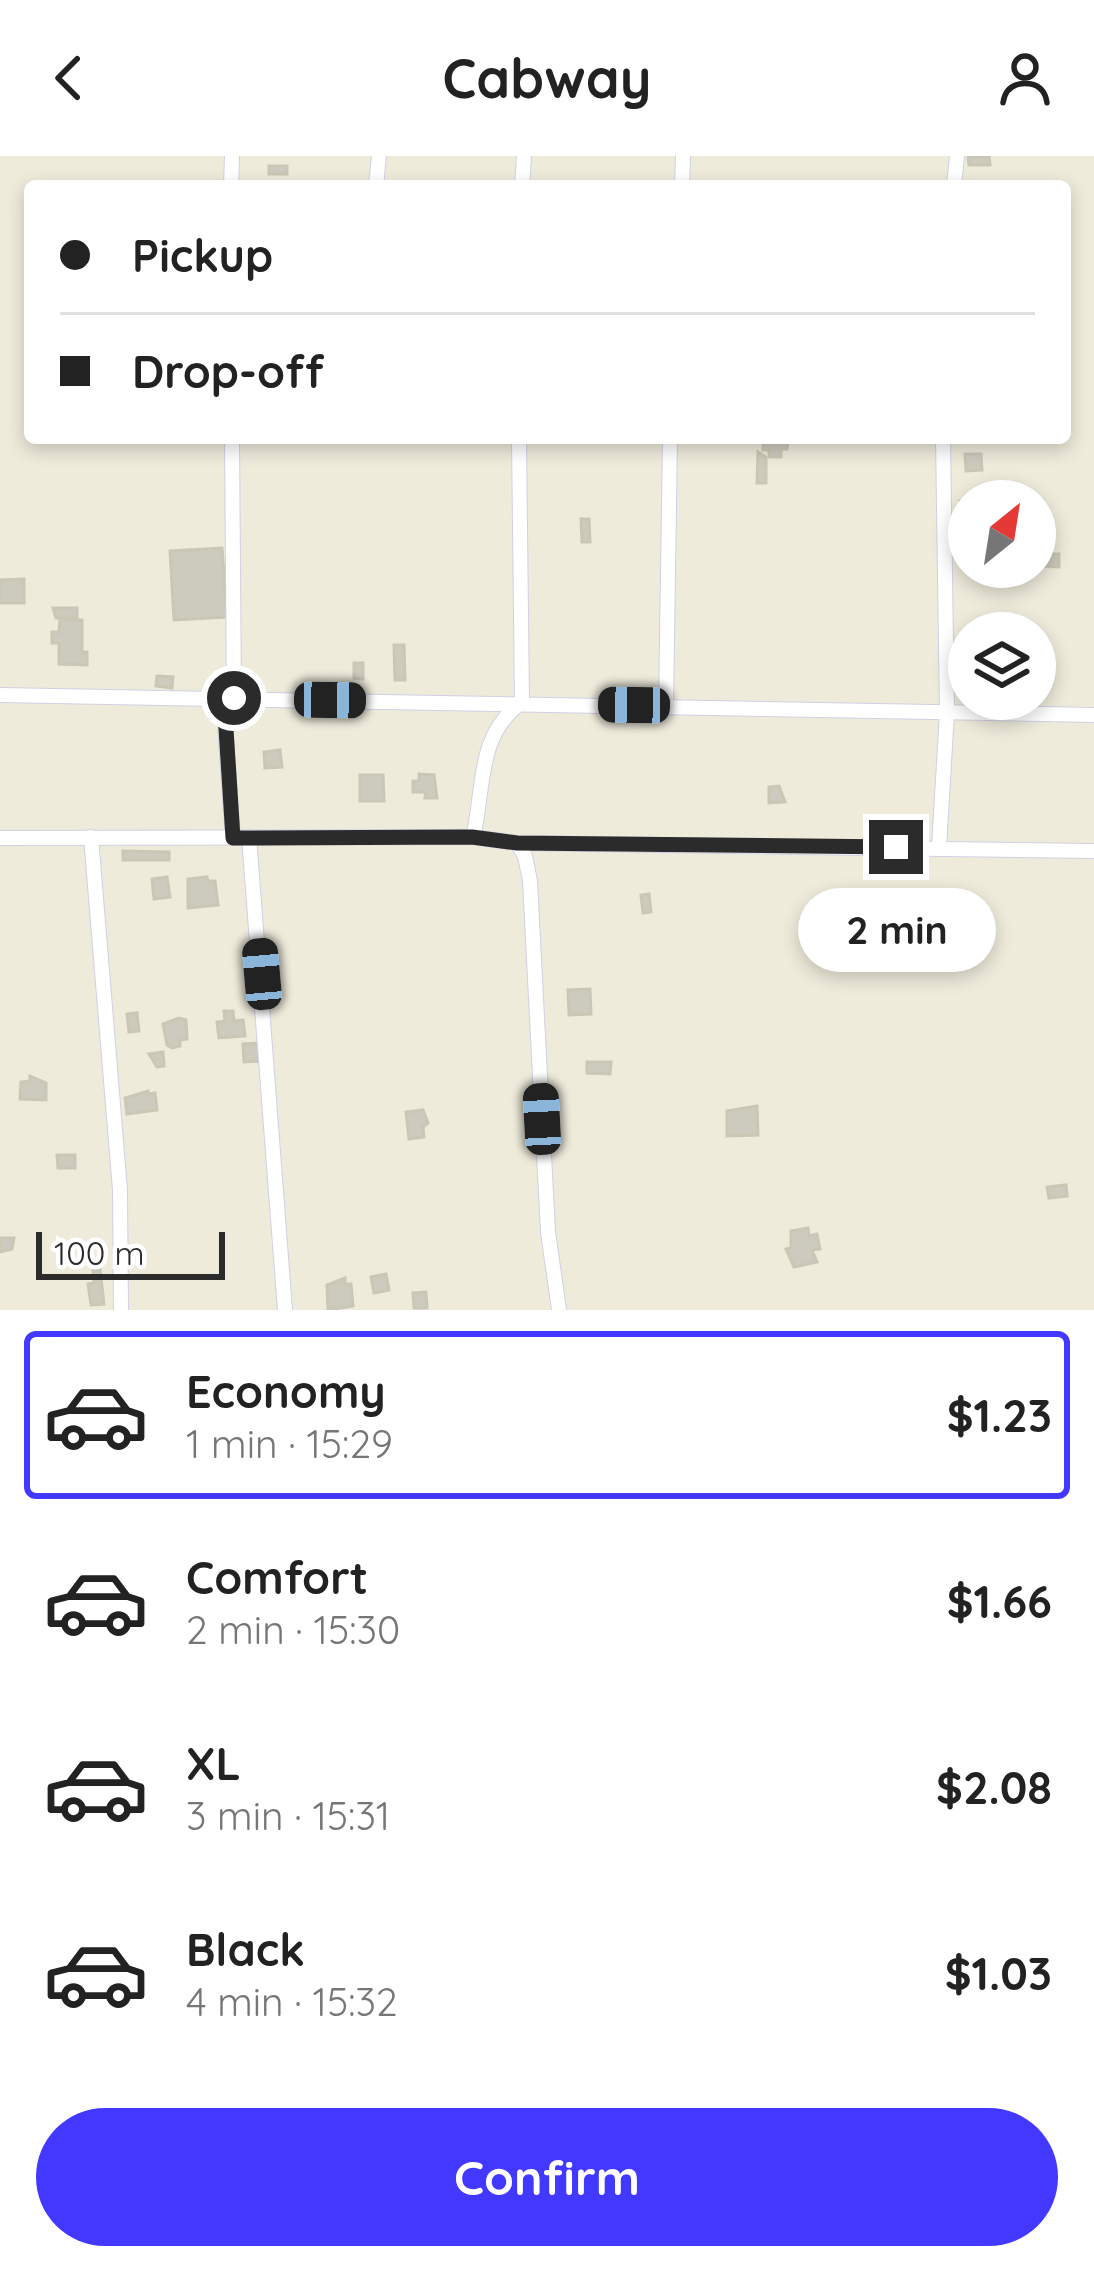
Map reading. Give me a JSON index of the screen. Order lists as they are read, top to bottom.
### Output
{
  "scale_bar": "100 m",
  "north": "top right",
  "page": {
    "header": "Cabway",
    "banner": ["Pickup", "Drop-off"],
    "bubble": "2 min",
    "scale": "100 m",
    "list": [
      {
        "name": "Economy",
        "note": "1 min · 15:29",
        "value": "$1.23"
      },
      {
        "name": "Comfort",
        "note": "2 min · 15:30",
        "value": "$1.66"
      },
      {
        "name": "XL",
        "note": "3 min · 15:31",
        "value": "$2.08"
      },
      {
        "name": "Black",
        "note": "4 min · 15:32",
        "value": "$1.03"
      }
    ],
    "buttons": "Confirm"
  }
}
